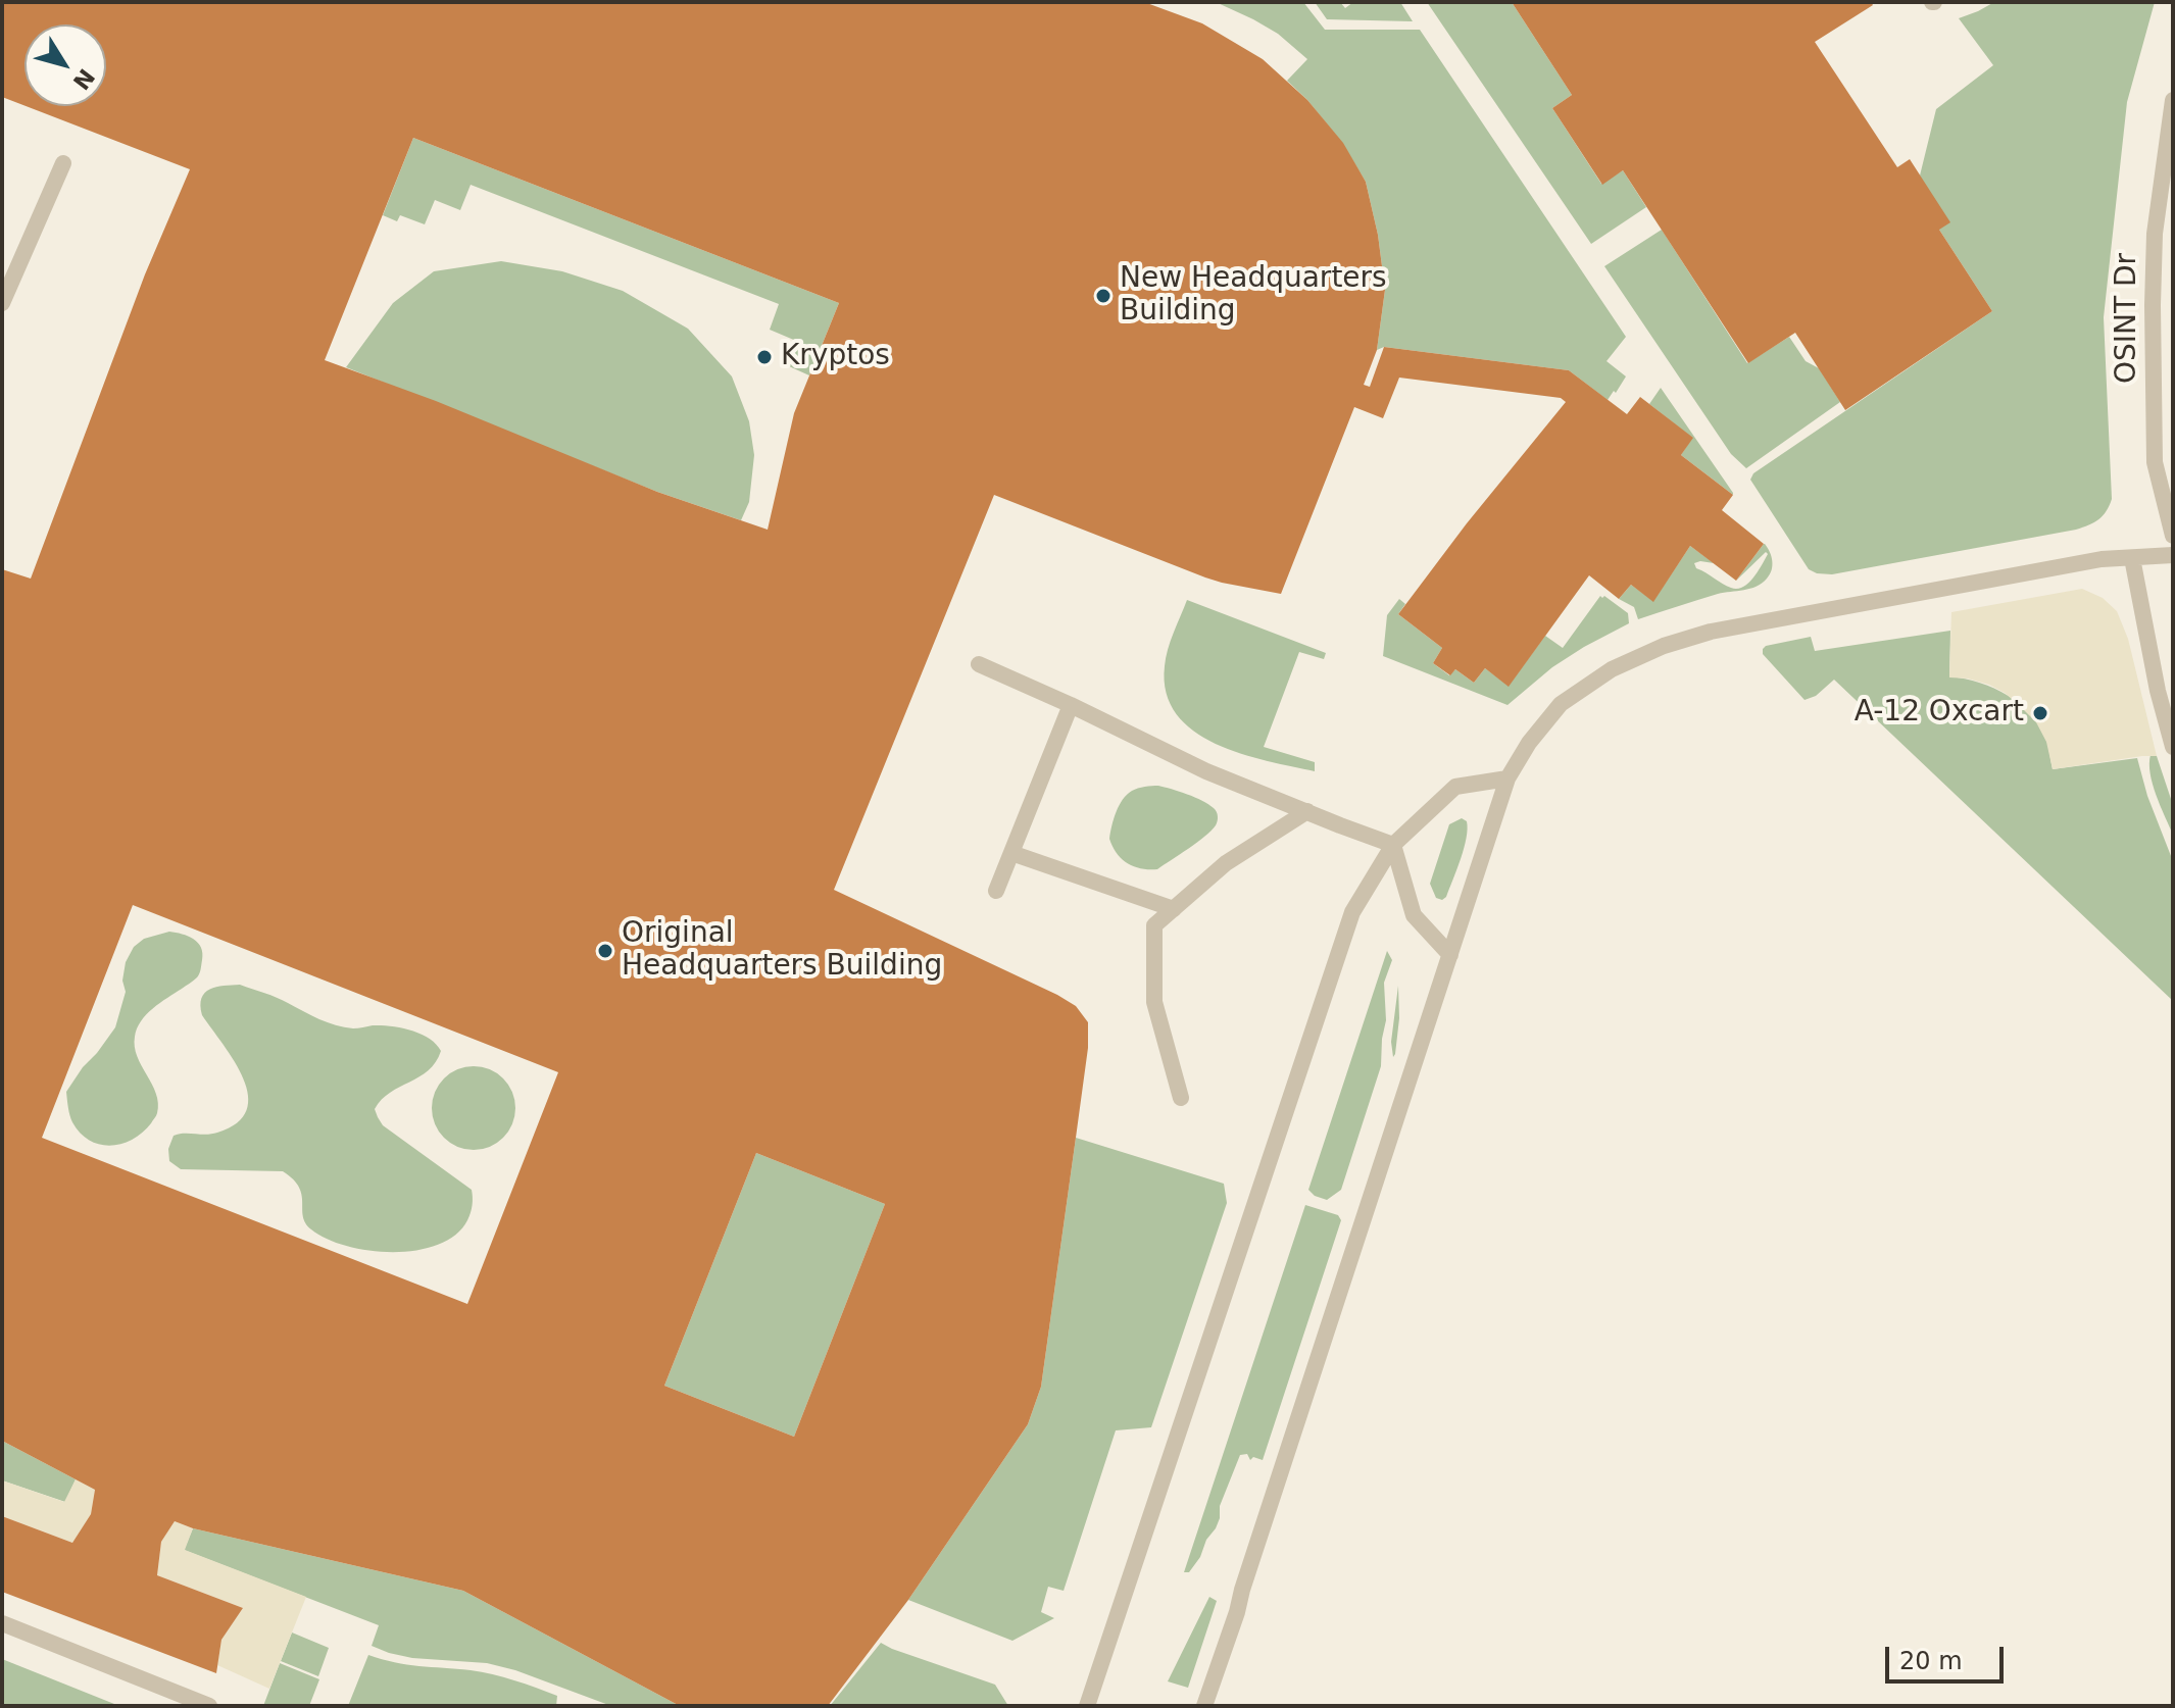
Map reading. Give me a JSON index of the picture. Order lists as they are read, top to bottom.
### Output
{
  "streets": {
    "lane": ["OSINT Dr"]
  },
  "places": [
    "New Headquarters Building",
    "Kryptos",
    "A-12 Oxcart",
    "Original Headquarters Building"
  ],
  "scale_bar": "20 m",
  "north": "bottom right"
}
